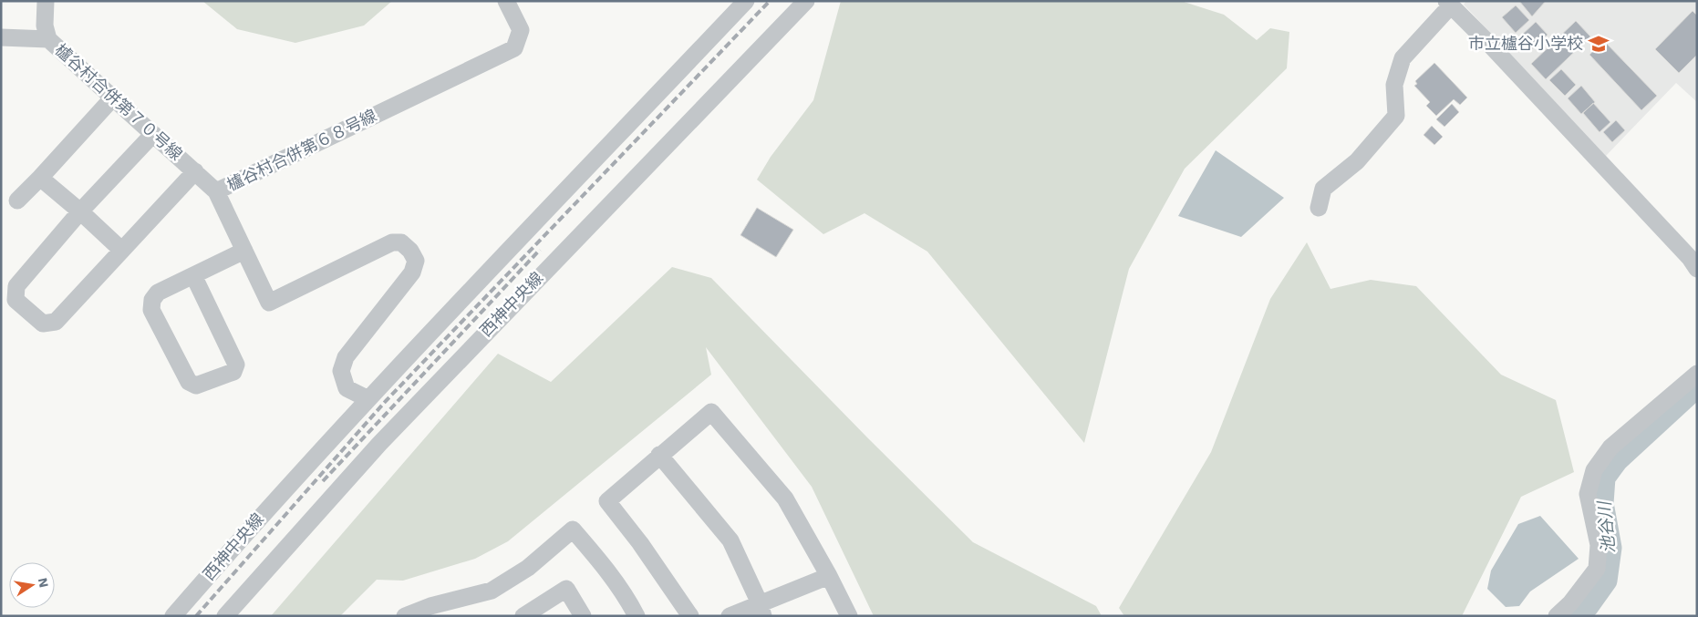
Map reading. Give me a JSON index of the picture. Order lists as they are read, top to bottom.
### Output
{
  "streets": {
    "street": ["櫨谷村合併第７０号線", "櫨谷村合併第６８号線", "西神中央線"]
  },
  "crossings": [
    ["櫨谷村合併第７０号線", "櫨谷村合併第６８号線"],
    ["櫨谷村合併第６８号線", "西神中央線"]
  ],
  "water": ["池谷川"],
  "places": {
    "school or university": ["市立櫨谷小学校"]
  },
  "north": "right"
}
